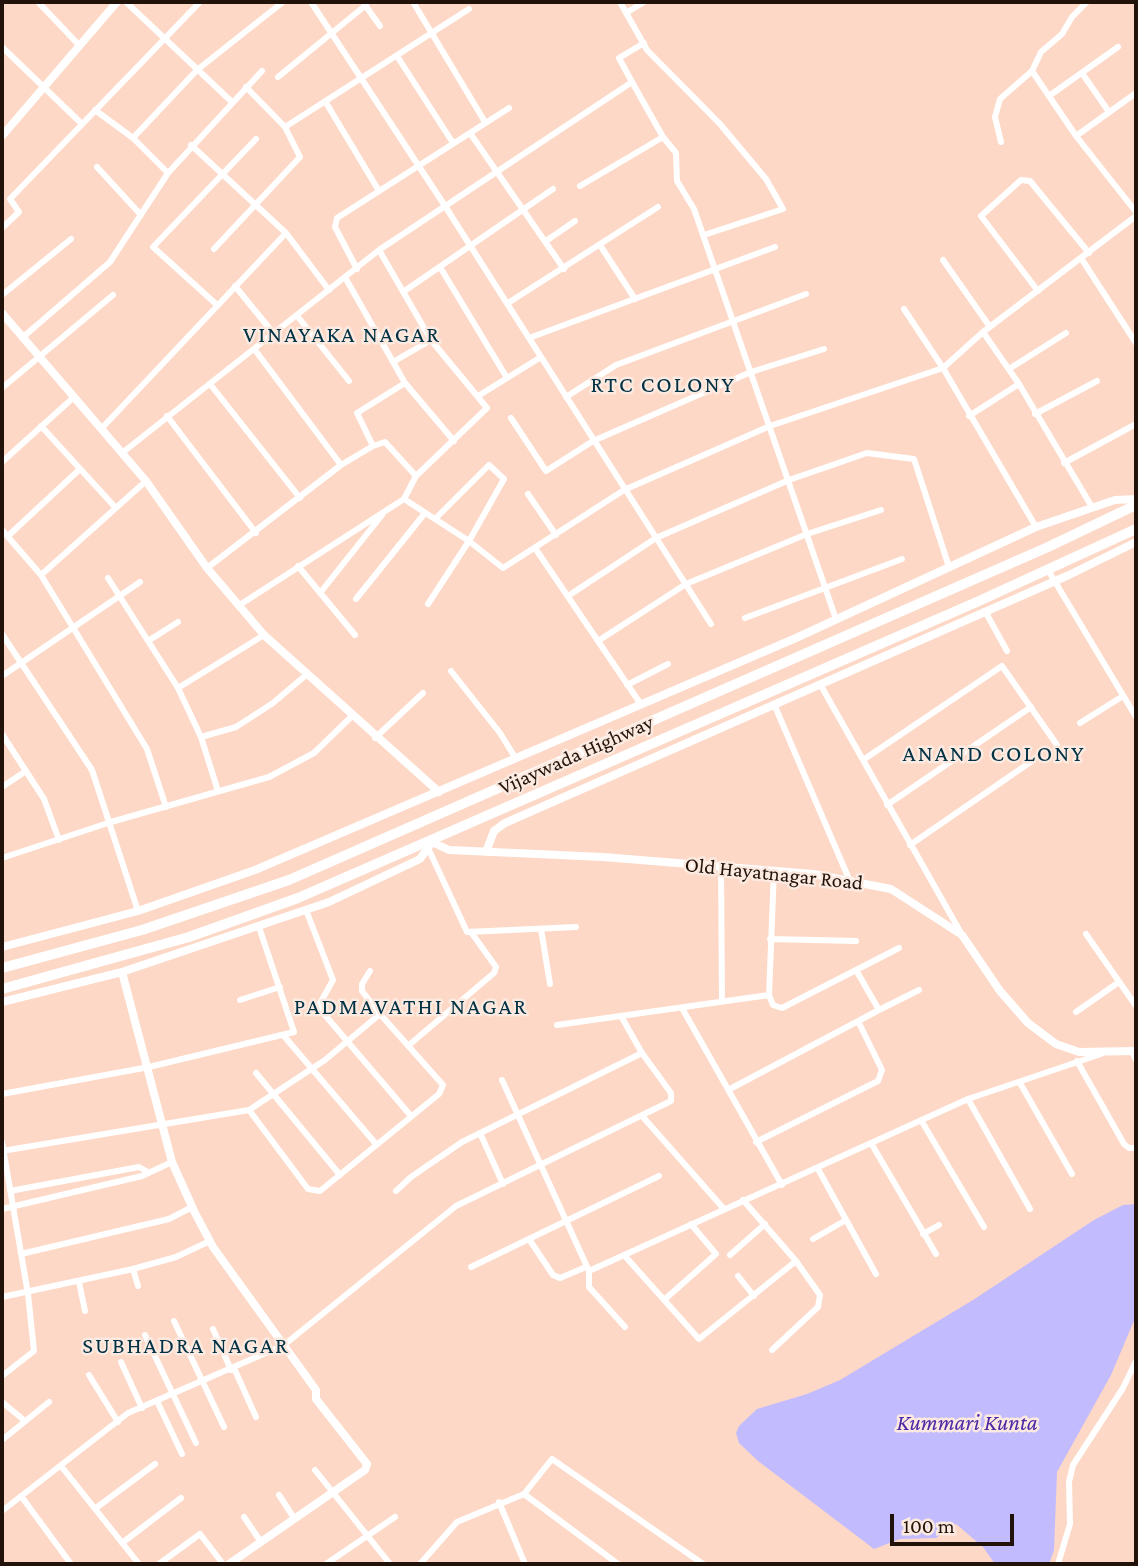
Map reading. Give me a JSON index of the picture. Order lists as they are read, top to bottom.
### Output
{
  "streets": {
    "highway": ["Vijaywada Highway"],
    "street": ["Old Hayatnagar Road"]
  },
  "crossings": [
    ["Vijaywada Highway", "Old Hayatnagar Road"]
  ],
  "districts": [
    "VINAYAKA NAGAR",
    "RTC COLONY",
    "ANAND COLONY",
    "PADMAVATHI NAGAR",
    "SUBHADRA NAGAR"
  ],
  "water": ["Kummari Kunta"],
  "scale_bar": "100 m"
}
